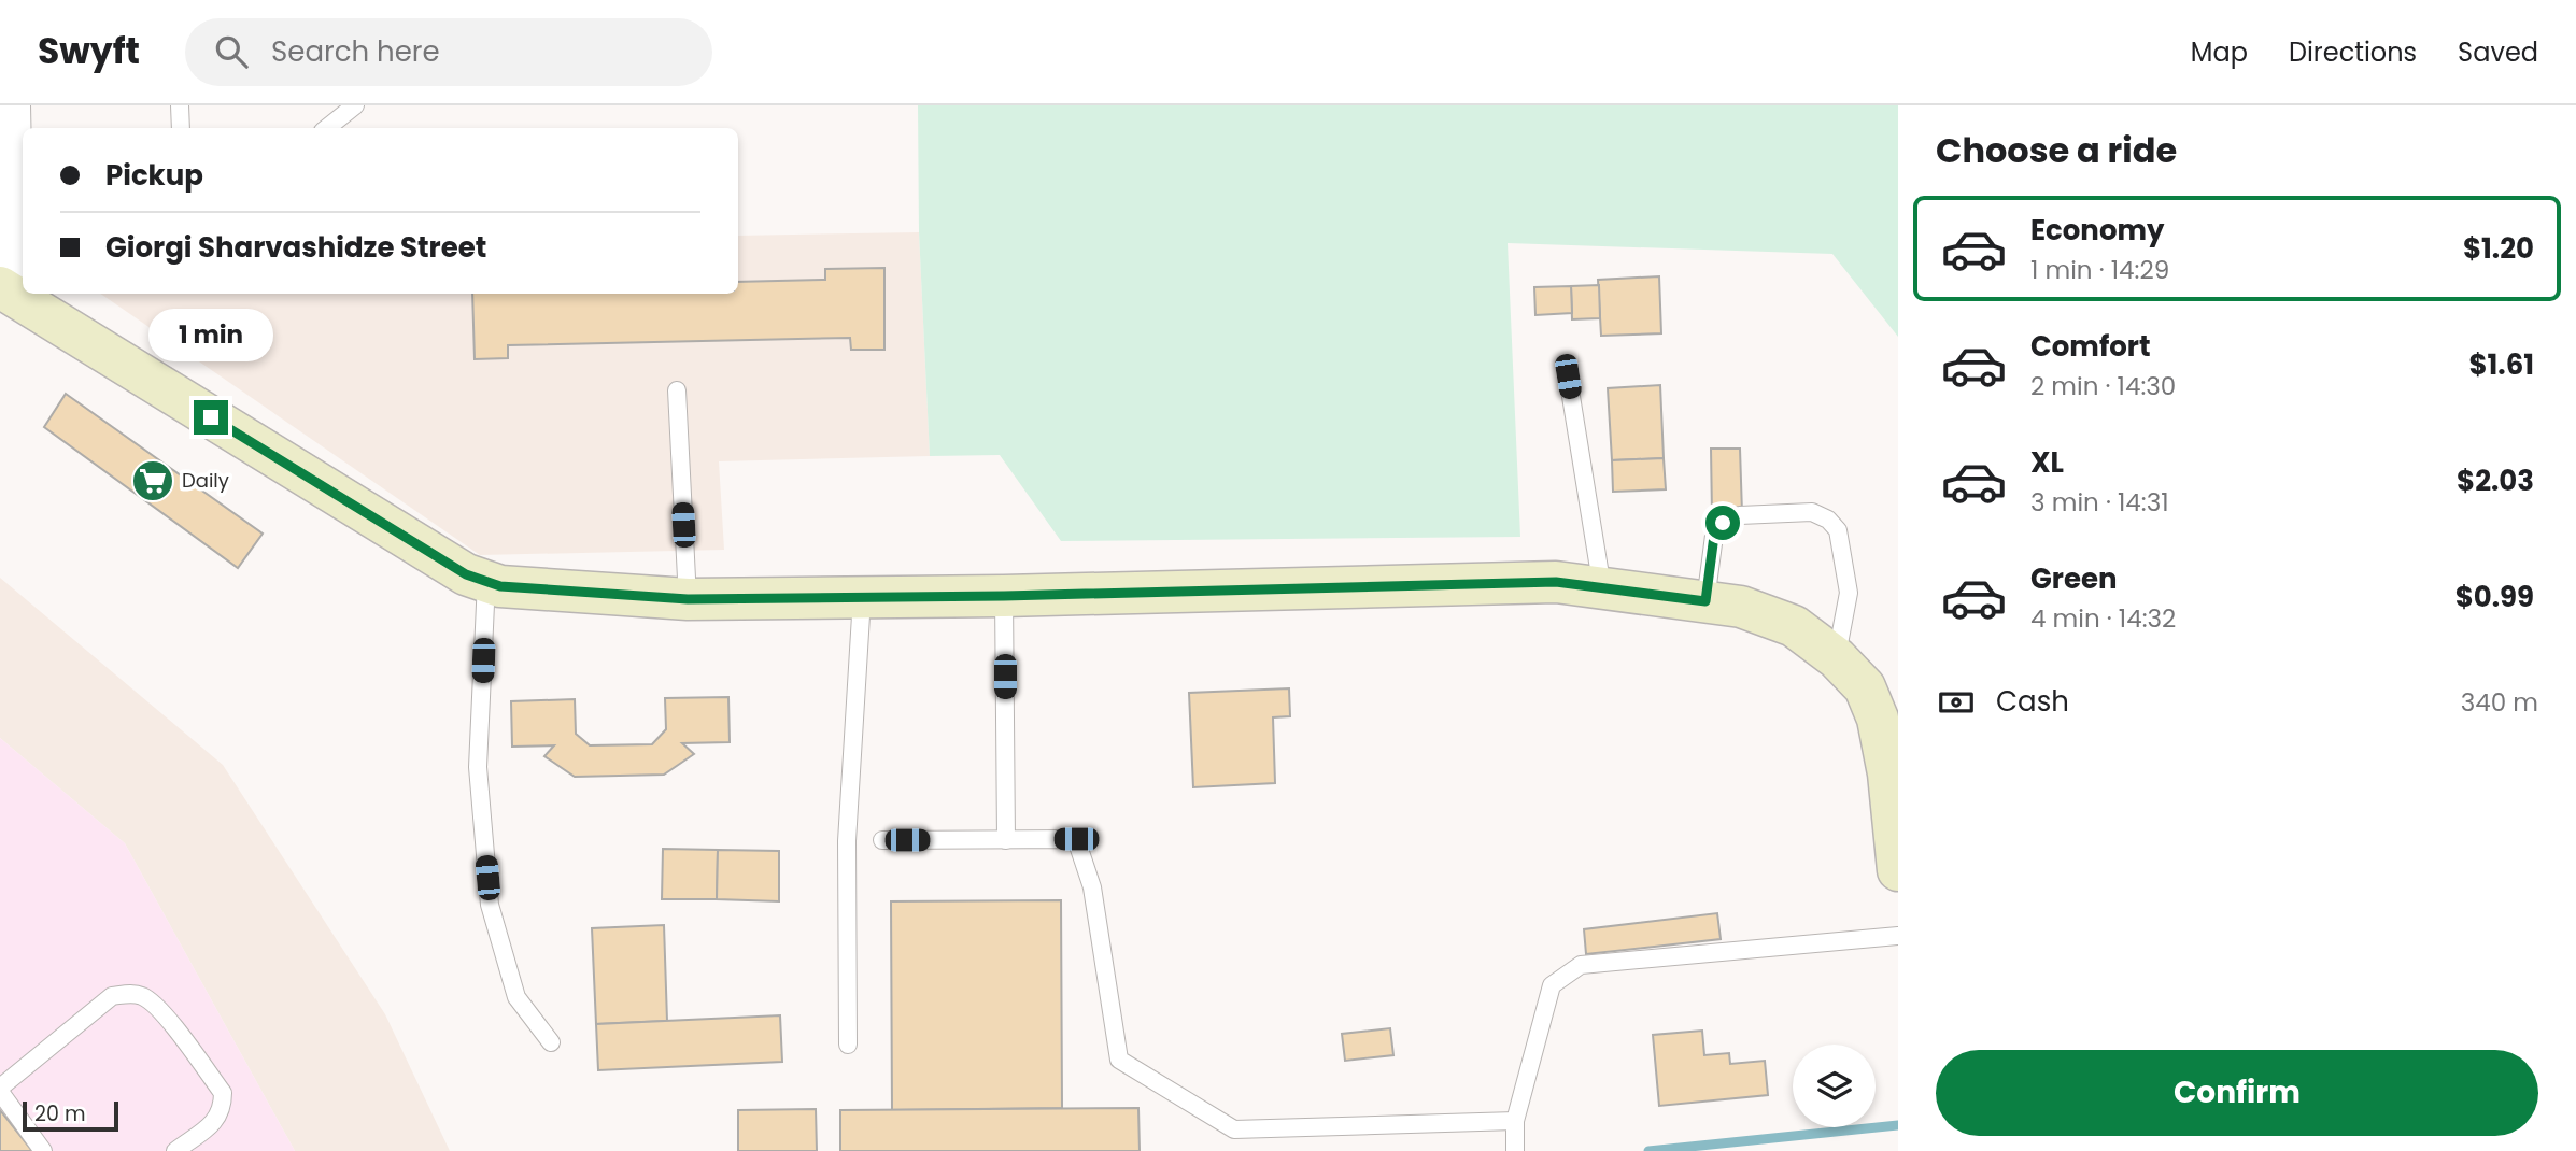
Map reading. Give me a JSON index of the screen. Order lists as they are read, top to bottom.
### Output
{
  "places": {
    "supermarket": ["Daily"]
  },
  "scale_bar": "20 m",
  "page": {
    "header": "Swyft",
    "search": "Search here",
    "nav": ["Map", "Directions", "Saved"],
    "heading": "Choose a ride",
    "banner": ["Pickup", "Giorgi Sharvashidze Street"],
    "list": [
      {
        "name": "Economy",
        "note": "1 min · 14:29",
        "value": "$1.20"
      },
      {
        "name": "Comfort",
        "note": "2 min · 14:30",
        "value": "$1.61"
      },
      {
        "name": "XL",
        "note": "3 min · 14:31",
        "value": "$2.03"
      },
      {
        "name": "Green",
        "note": "4 min · 14:32",
        "value": "$0.99"
      }
    ],
    "bubble": "1 min",
    "pay": ["Cash", "340 m"],
    "buttons": "Confirm",
    "scale": "20 m"
  }
}
